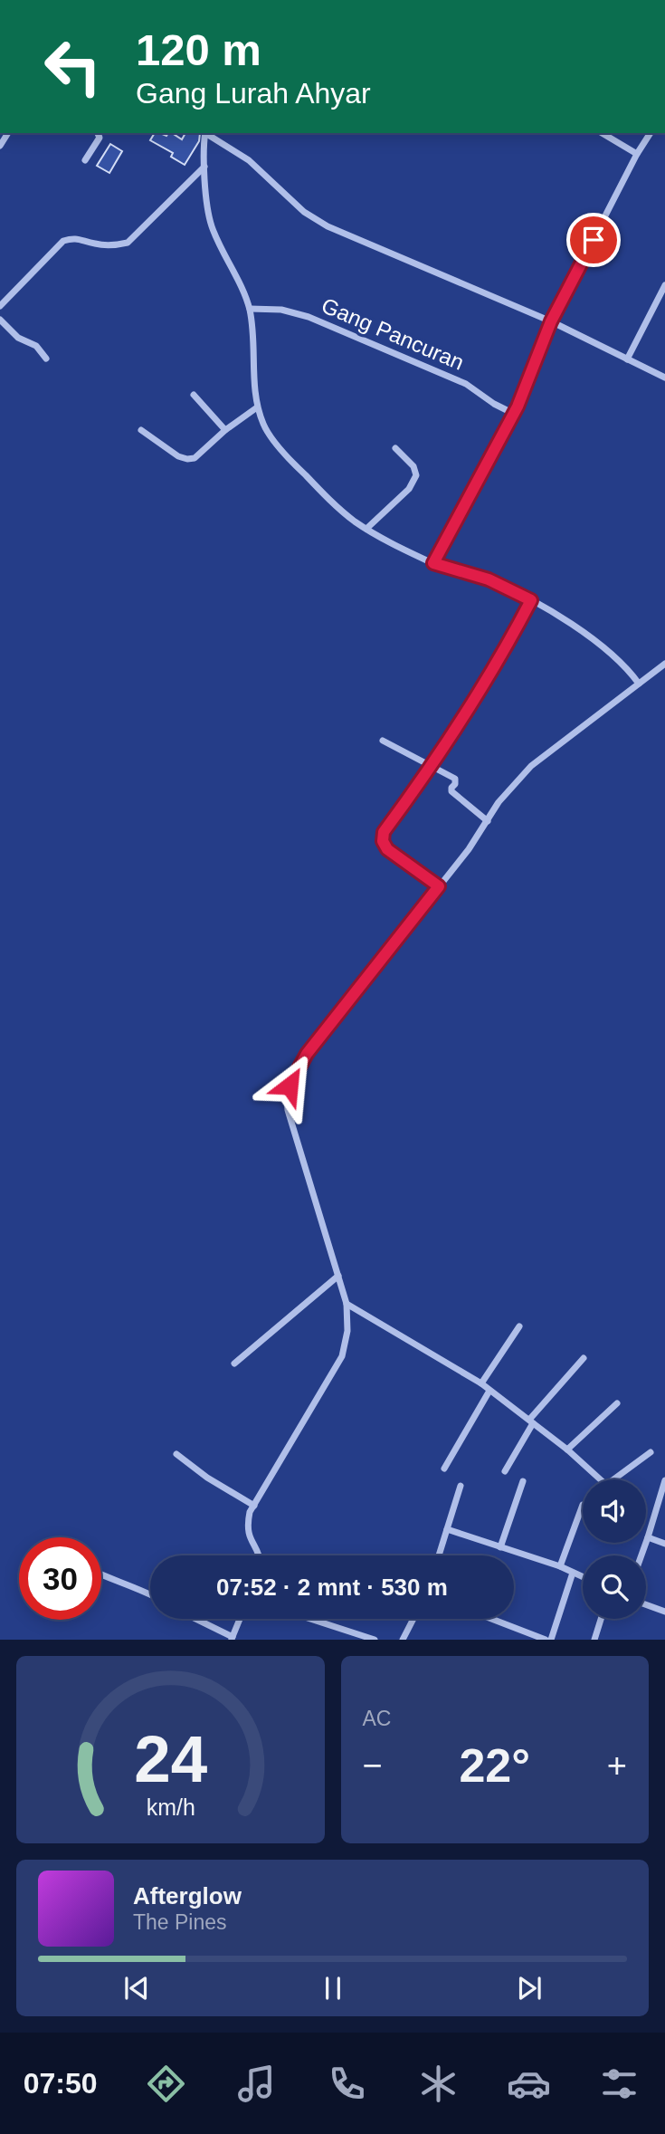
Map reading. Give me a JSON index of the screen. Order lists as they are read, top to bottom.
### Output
{
  "streets": {
    "street": ["Gang Pancuran"]
  },
  "page": {
    "turn": ["120 m", "Gang Lurah Ahyar"],
    "limit": "30",
    "trip": "07:52 · 2 mnt · 530 m",
    "tile": "AC",
    "heat": ["−", "22°", "+"],
    "song": ["Afterglow", "The Pines"],
    "tabs": "07:50",
    "gauge": ["24", "km/h"]
  }
}
